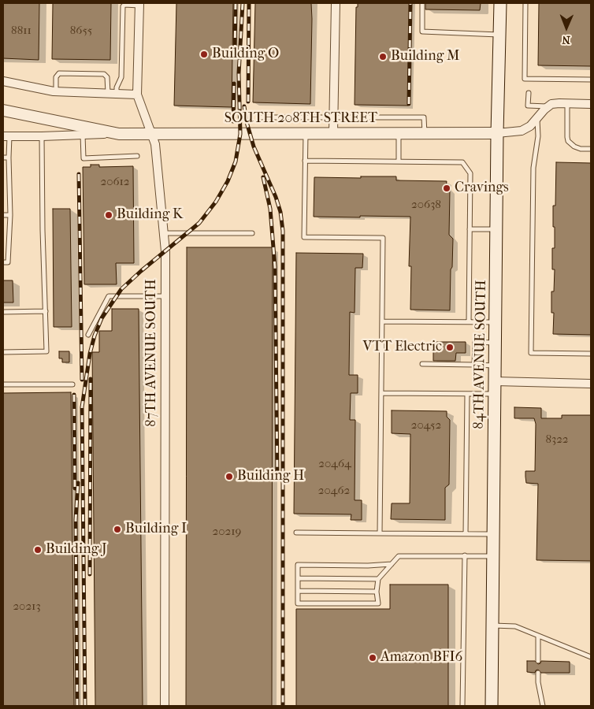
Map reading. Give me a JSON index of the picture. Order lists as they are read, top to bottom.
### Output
{
  "streets": {
    "main road": ["84TH AVENUE SOUTH"],
    "street": ["SOUTH 208TH STREET", "87TH AVENUE SOUTH"]
  },
  "crossings": [
    ["SOUTH 208TH STREET", "87TH AVENUE SOUTH"],
    ["SOUTH 208TH STREET", "84TH AVENUE SOUTH"]
  ],
  "places": [
    "Building O",
    "Building M",
    "Cravings",
    "Building K",
    "VTT Electric",
    "Building H",
    "Building I",
    "Building J",
    "Amazon BFI6"
  ],
  "house_numbers": [
    "8811",
    "8655",
    "20612",
    "20638",
    "20452",
    "8322",
    "20464",
    "20462",
    "20219",
    "20213"
  ],
  "north": "bottom"
}
